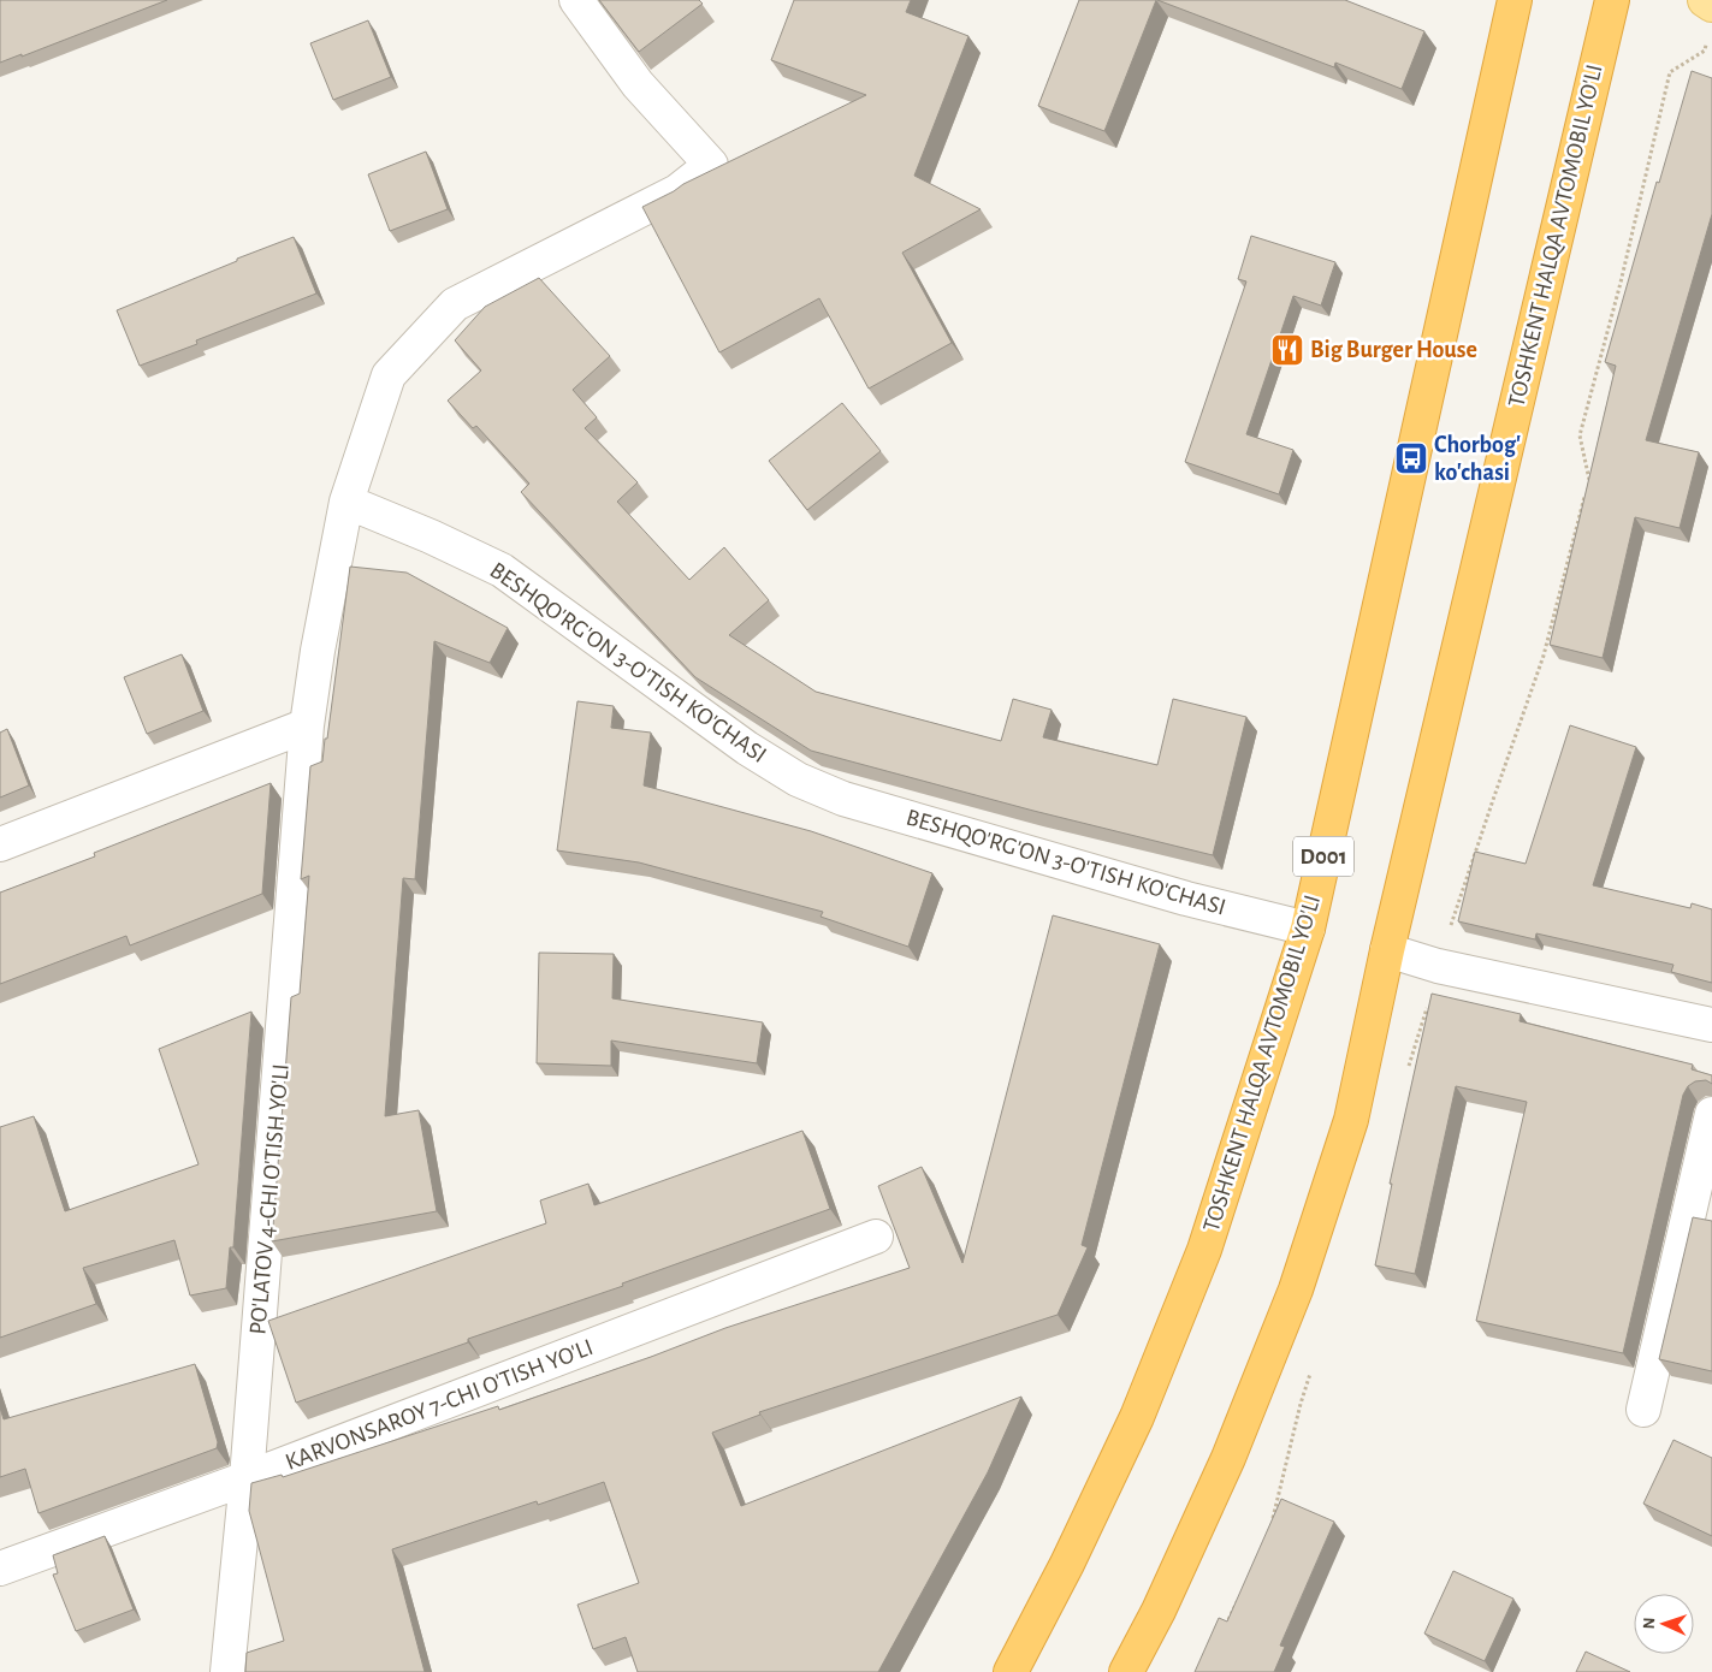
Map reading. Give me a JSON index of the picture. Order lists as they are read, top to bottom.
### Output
{
  "streets": {
    "highway": ["TOSHKENT HALQA AVTOMOBIL YO'LI", "D001"],
    "street": ["BESHQO'RG'ON 3-O'TISH KO'CHASI", "PO'LATOV 4-CHI O'TISH YO'LI", "KARVONSAROY 7-CHI O'TISH YO'LI"]
  },
  "crossings": [
    ["TOSHKENT HALQA AVTOMOBIL YO'LI", "BESHQO'RG'ON 3-O'TISH KO'CHASI"],
    ["BESHQO'RG'ON 3-O'TISH KO'CHASI", "PO'LATOV 4-CHI O'TISH YO'LI"],
    ["PO'LATOV 4-CHI O'TISH YO'LI", "KARVONSAROY 7-CHI O'TISH YO'LI"]
  ],
  "places": {
    "restaurant": ["Big Burger House"],
    "bus stop": ["Chorbog' ko'chasi"]
  },
  "north": "left"
}
